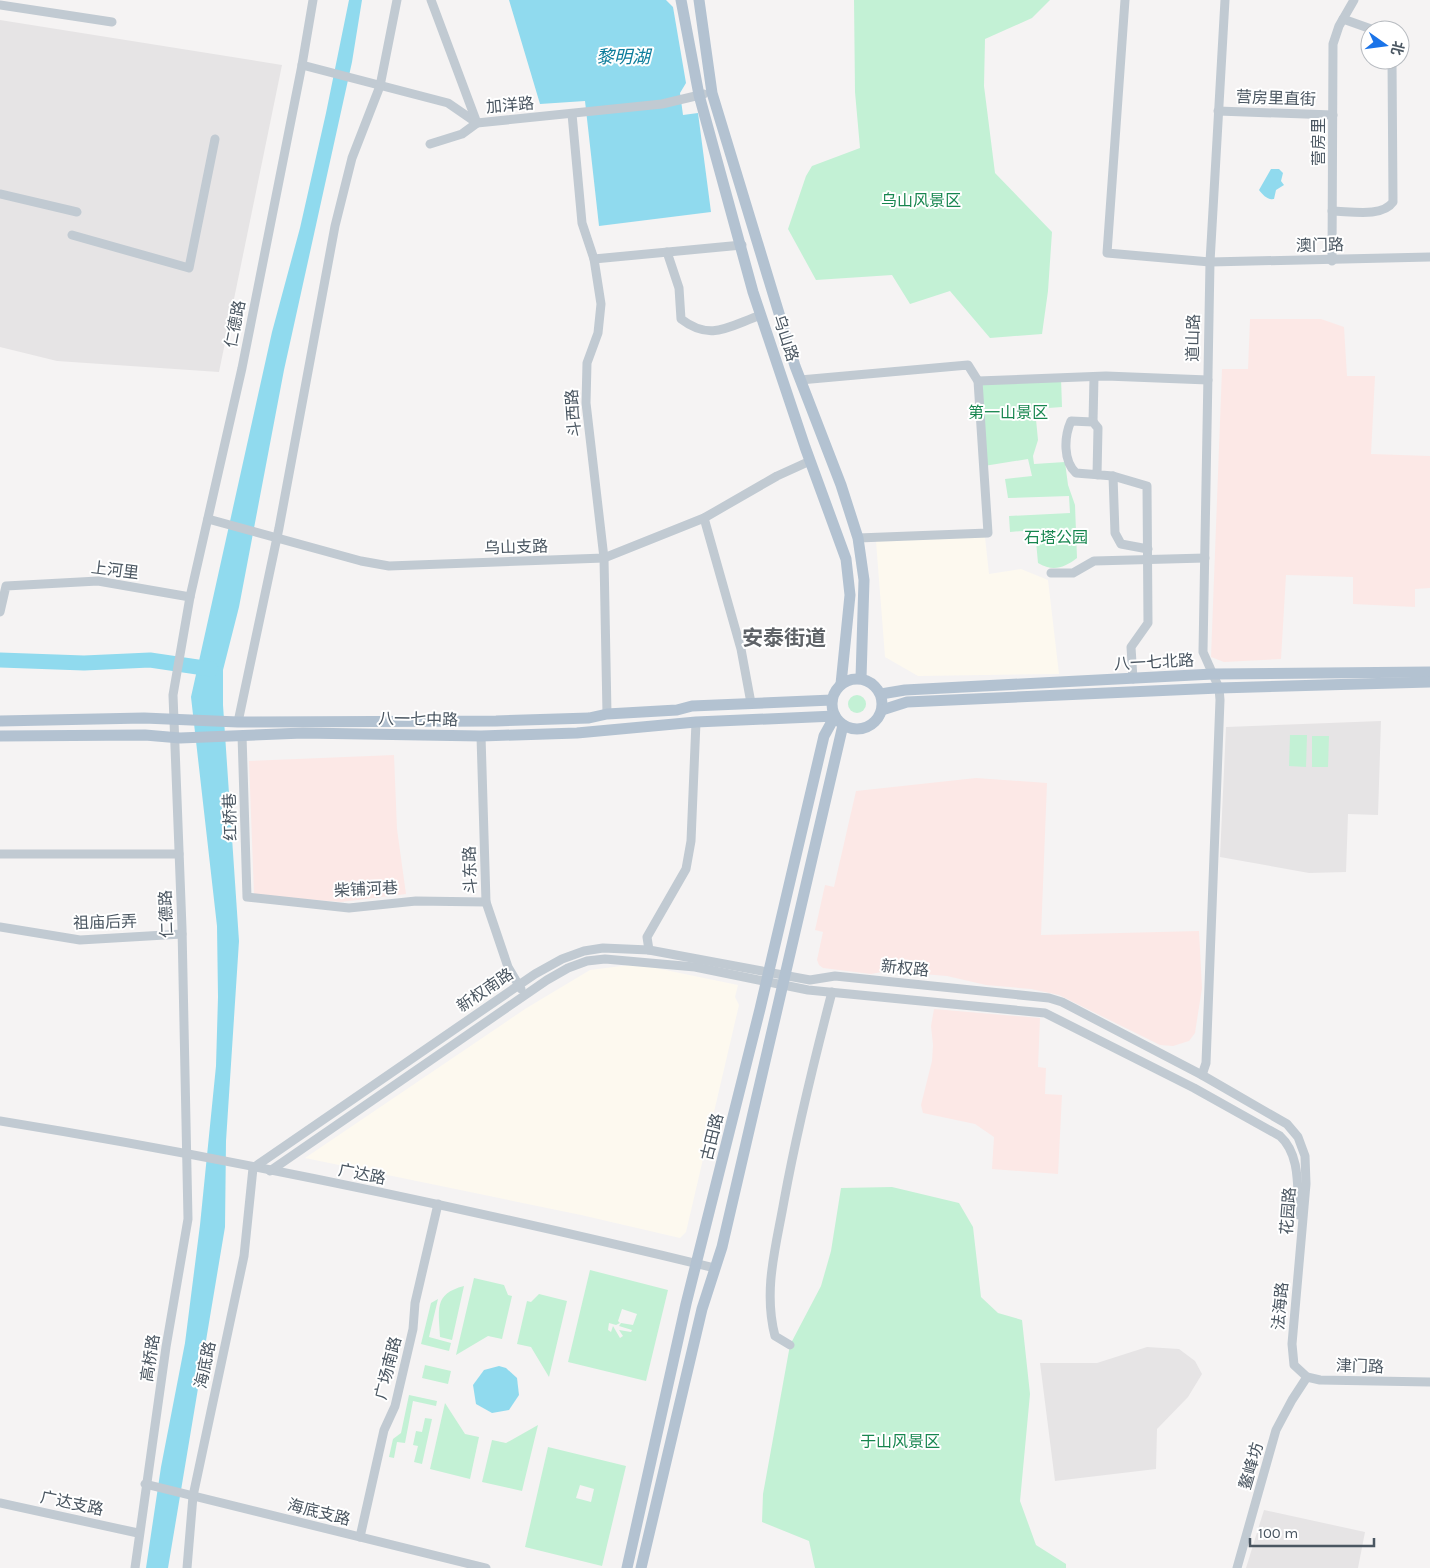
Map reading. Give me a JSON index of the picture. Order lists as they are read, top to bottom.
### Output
{
  "streets": {
    "main road": [
      "乌山路",
      "八一七北路",
      "八一七中路",
      "古田路"
    ],
    "street": [
      "营房里直街",
      "加洋路",
      "营房里",
      "澳门路",
      "仁德路",
      "道山路",
      "斗西路",
      "乌山支路",
      "上河里",
      "红桥巷",
      "斗东路",
      "柴铺河巷",
      "祖庙后弄",
      "新权路",
      "新权南路",
      "广达路",
      "花园路",
      "法海路",
      "高桥路",
      "海底路",
      "津门路",
      "广场南路",
      "鳌峰坊",
      "广达支路",
      "海底支路"
    ]
  },
  "crossings": [
    ["营房里直街", "营房里"],
    ["营房里直街", "道山路"],
    ["加洋路", "仁德路"],
    ["加洋路", "乌山路"],
    ["加洋路", "斗西路"],
    ["营房里", "澳门路"],
    ["澳门路", "道山路"],
    ["仁德路", "乌山支路"],
    ["仁德路", "上河里"],
    ["仁德路", "八一七中路"],
    ["仁德路", "祖庙后弄"],
    ["仁德路", "广达路"],
    ["仁德路", "高桥路"],
    ["乌山路", "乌山支路"],
    ["乌山路", "八一七北路"],
    ["乌山路", "八一七中路"],
    ["乌山路", "古田路"],
    ["道山路", "八一七北路"],
    ["斗西路", "乌山支路"],
    ["斗西路", "八一七中路"],
    ["八一七北路", "八一七中路"],
    ["八一七北路", "古田路"],
    ["八一七中路", "红桥巷"],
    ["八一七中路", "斗东路"],
    ["八一七中路", "古田路"],
    ["红桥巷", "柴铺河巷"],
    ["斗东路", "柴铺河巷"],
    ["斗东路", "新权南路"],
    ["新权路", "新权南路"],
    ["新权路", "古田路"],
    ["新权路", "花园路"],
    ["新权南路", "古田路"],
    ["新权南路", "广达路"],
    ["新权南路", "海底路"],
    ["古田路", "广达路"],
    ["广达路", "高桥路"],
    ["广达路", "海底路"],
    ["广达路", "广场南路"],
    ["花园路", "法海路"],
    ["法海路", "津门路"],
    ["法海路", "鳌峰坊"],
    ["高桥路", "广达支路"],
    ["高桥路", "海底支路"],
    ["海底路", "海底支路"],
    ["津门路", "鳌峰坊"],
    ["广场南路", "海底支路"]
  ],
  "districts": ["安泰街道"],
  "water": ["黎明湖"],
  "parks": [
    "乌山风景区",
    "第一山景区",
    "石塔公园",
    "于山风景区"
  ],
  "scale_bar": "100 m",
  "north": "right"
}
